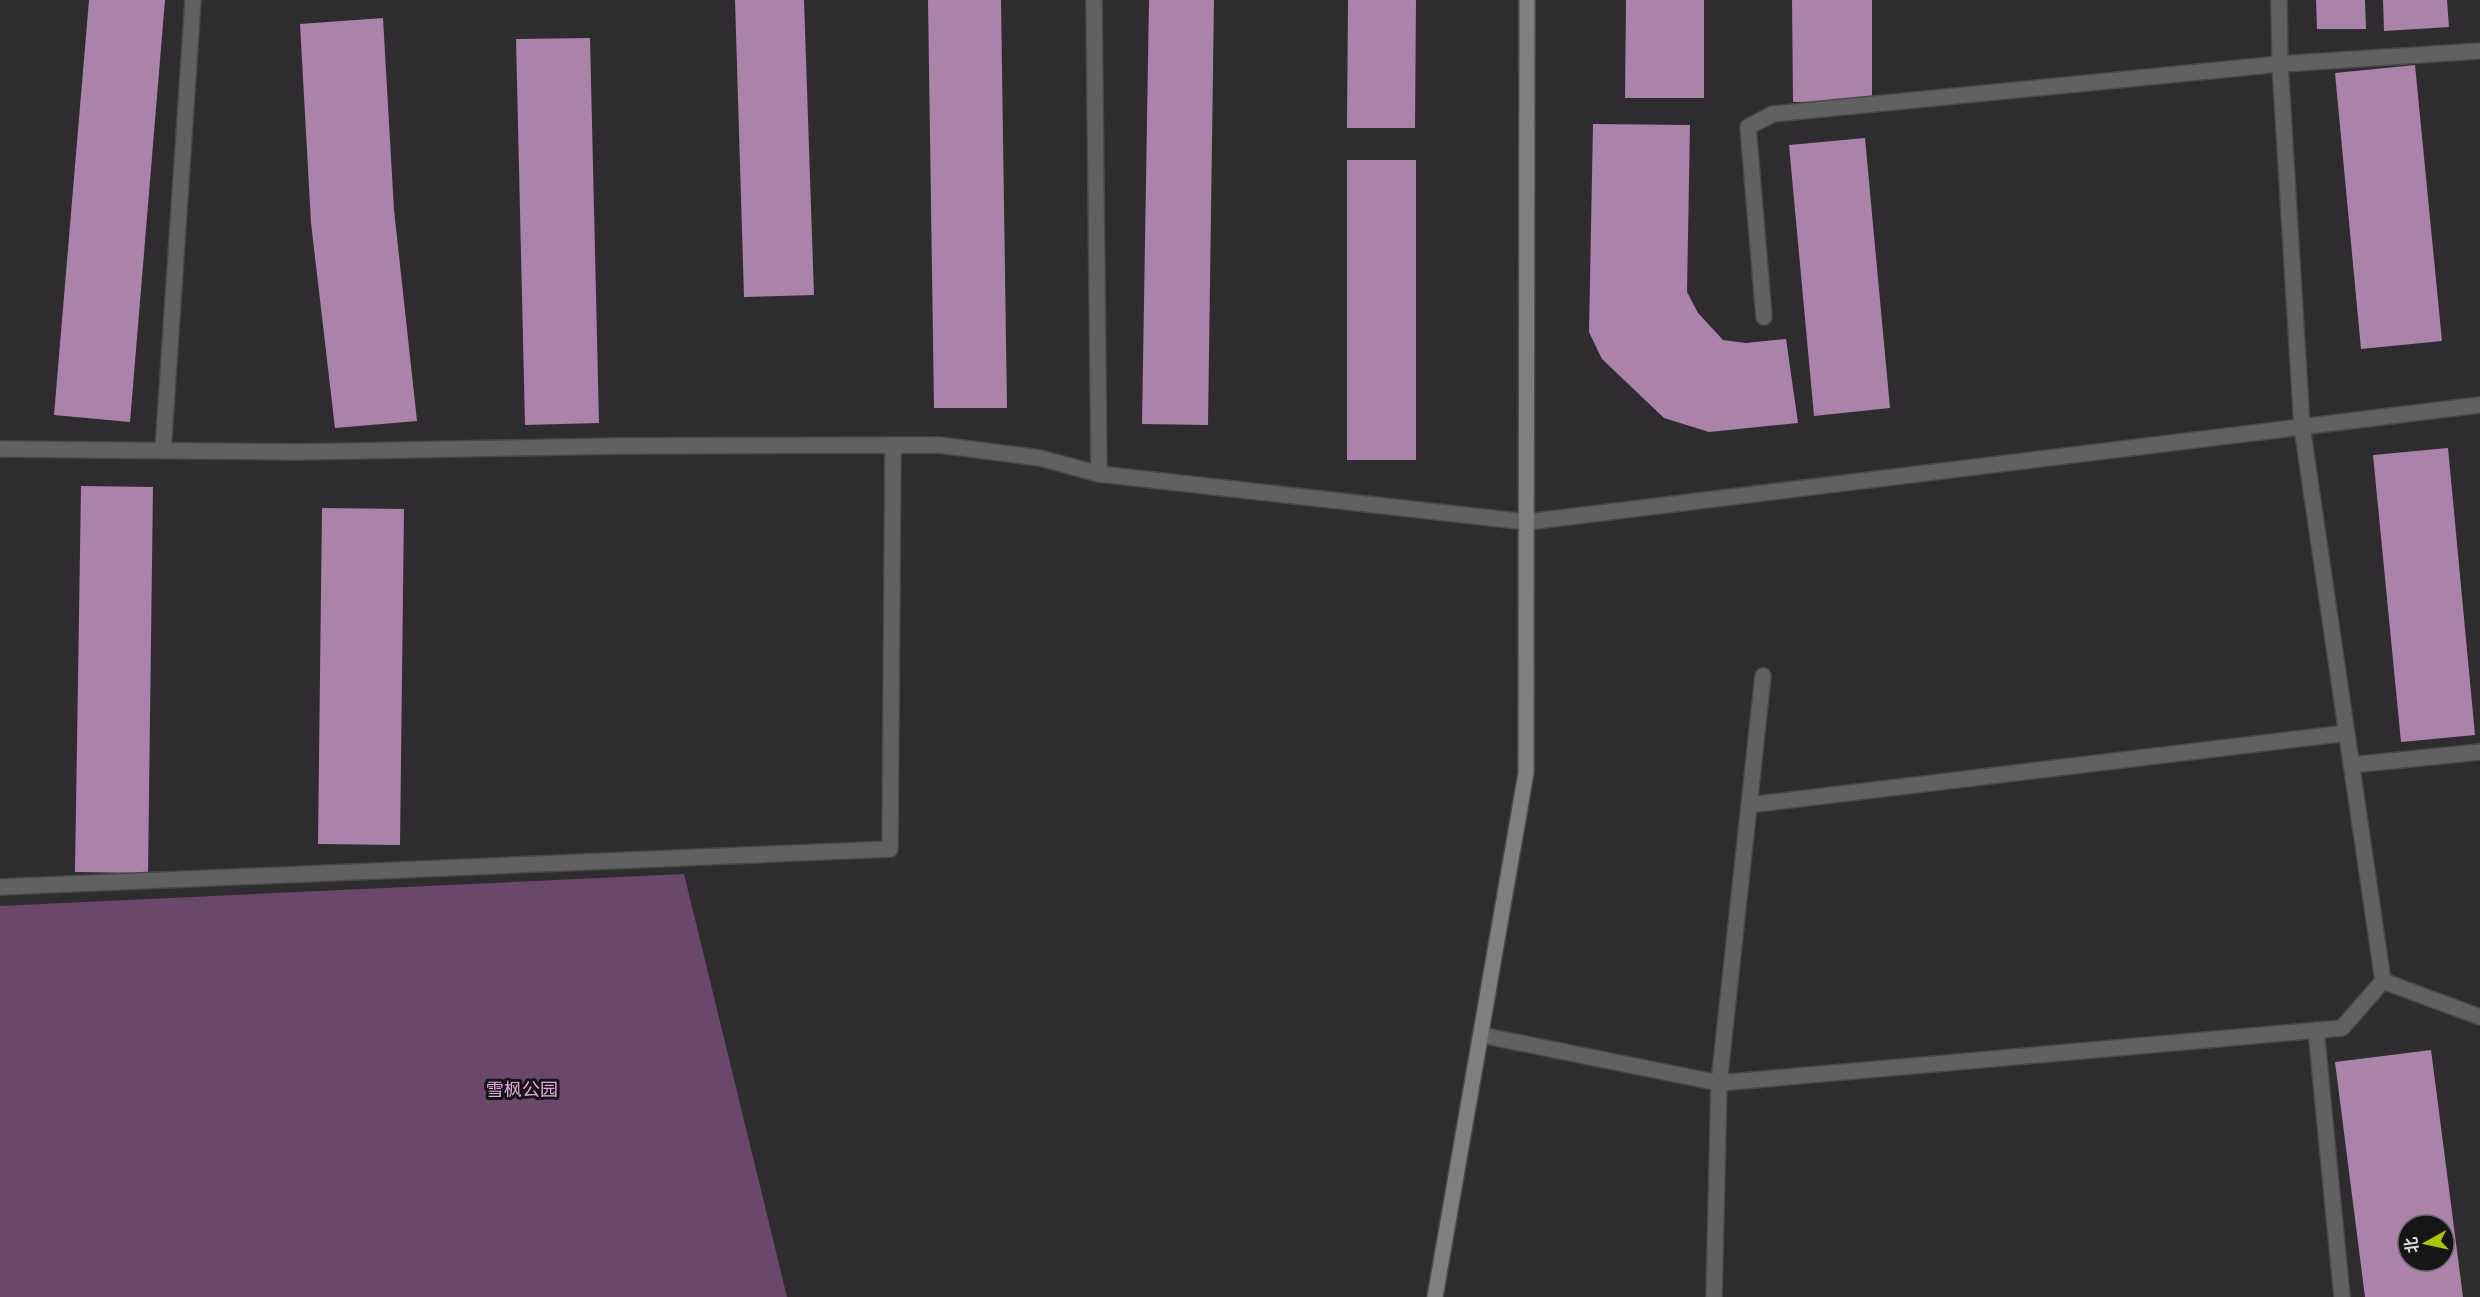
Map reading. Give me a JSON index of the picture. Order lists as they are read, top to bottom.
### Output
{
  "parks": ["雪枫公园"],
  "north": "left"
}
